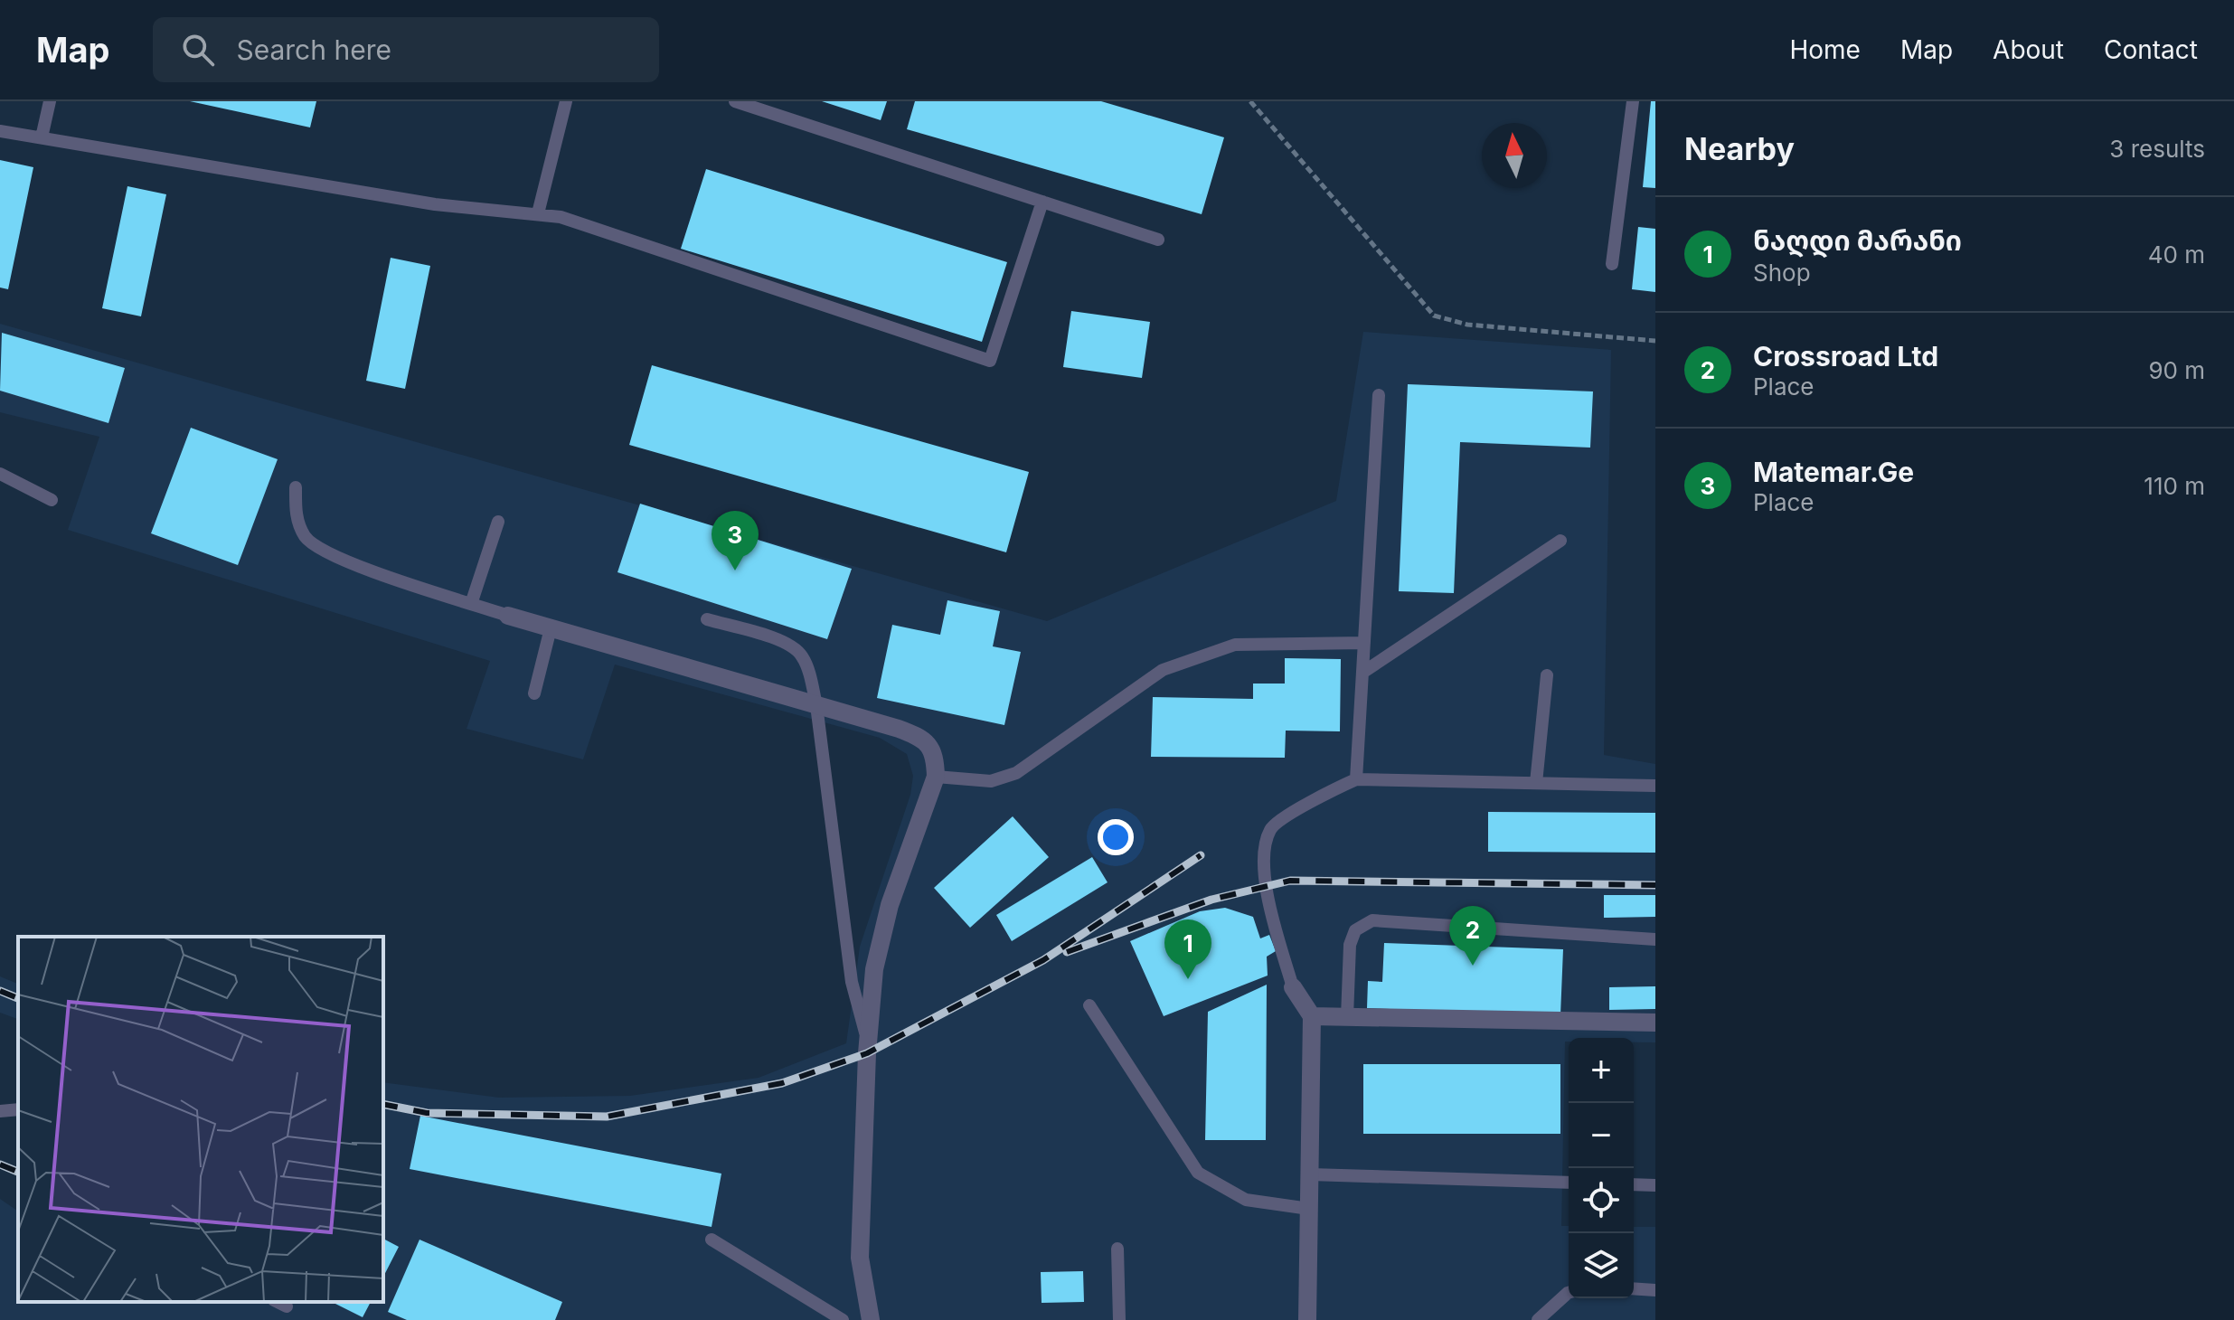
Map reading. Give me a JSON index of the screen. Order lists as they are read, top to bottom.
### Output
{
  "north": "top",
  "page": {
    "header": "Map",
    "search": "Search here",
    "nav": [
      "Home",
      "Map",
      "About",
      "Contact"
    ],
    "heading": ["Nearby", "3 results"],
    "list": [
      {
        "mark": "1",
        "name": "ნაღდი მარანი",
        "note": "Shop",
        "value": "40 m"
      },
      {
        "mark": "2",
        "name": "Crossroad Ltd",
        "note": "Place",
        "value": "90 m"
      },
      {
        "mark": "3",
        "name": "Matemar.Ge",
        "note": "Place",
        "value": "110 m"
      }
    ],
    "pins": ["3", "2", "1"],
    "map_buttons": ["+", "−"]
  }
}
